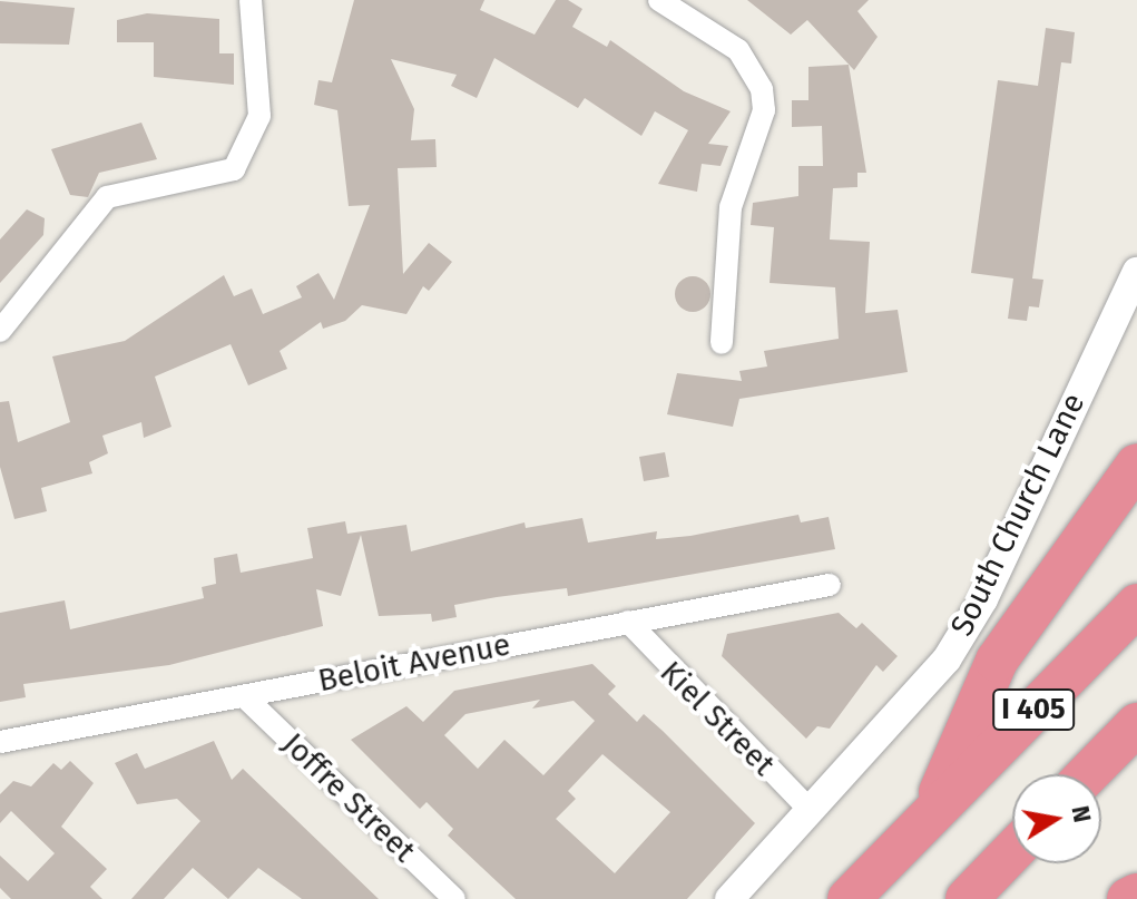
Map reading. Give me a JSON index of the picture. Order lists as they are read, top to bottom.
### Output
{
  "streets": {
    "highway": ["I 405"],
    "street": [
      "South Church Lane",
      "Beloit Avenue",
      "Kiel Street",
      "Joffre Street"
    ]
  },
  "crossings": [
    ["South Church Lane", "Kiel Street"],
    ["Beloit Avenue", "Kiel Street"],
    ["Beloit Avenue", "Joffre Street"]
  ],
  "north": "right"
}
